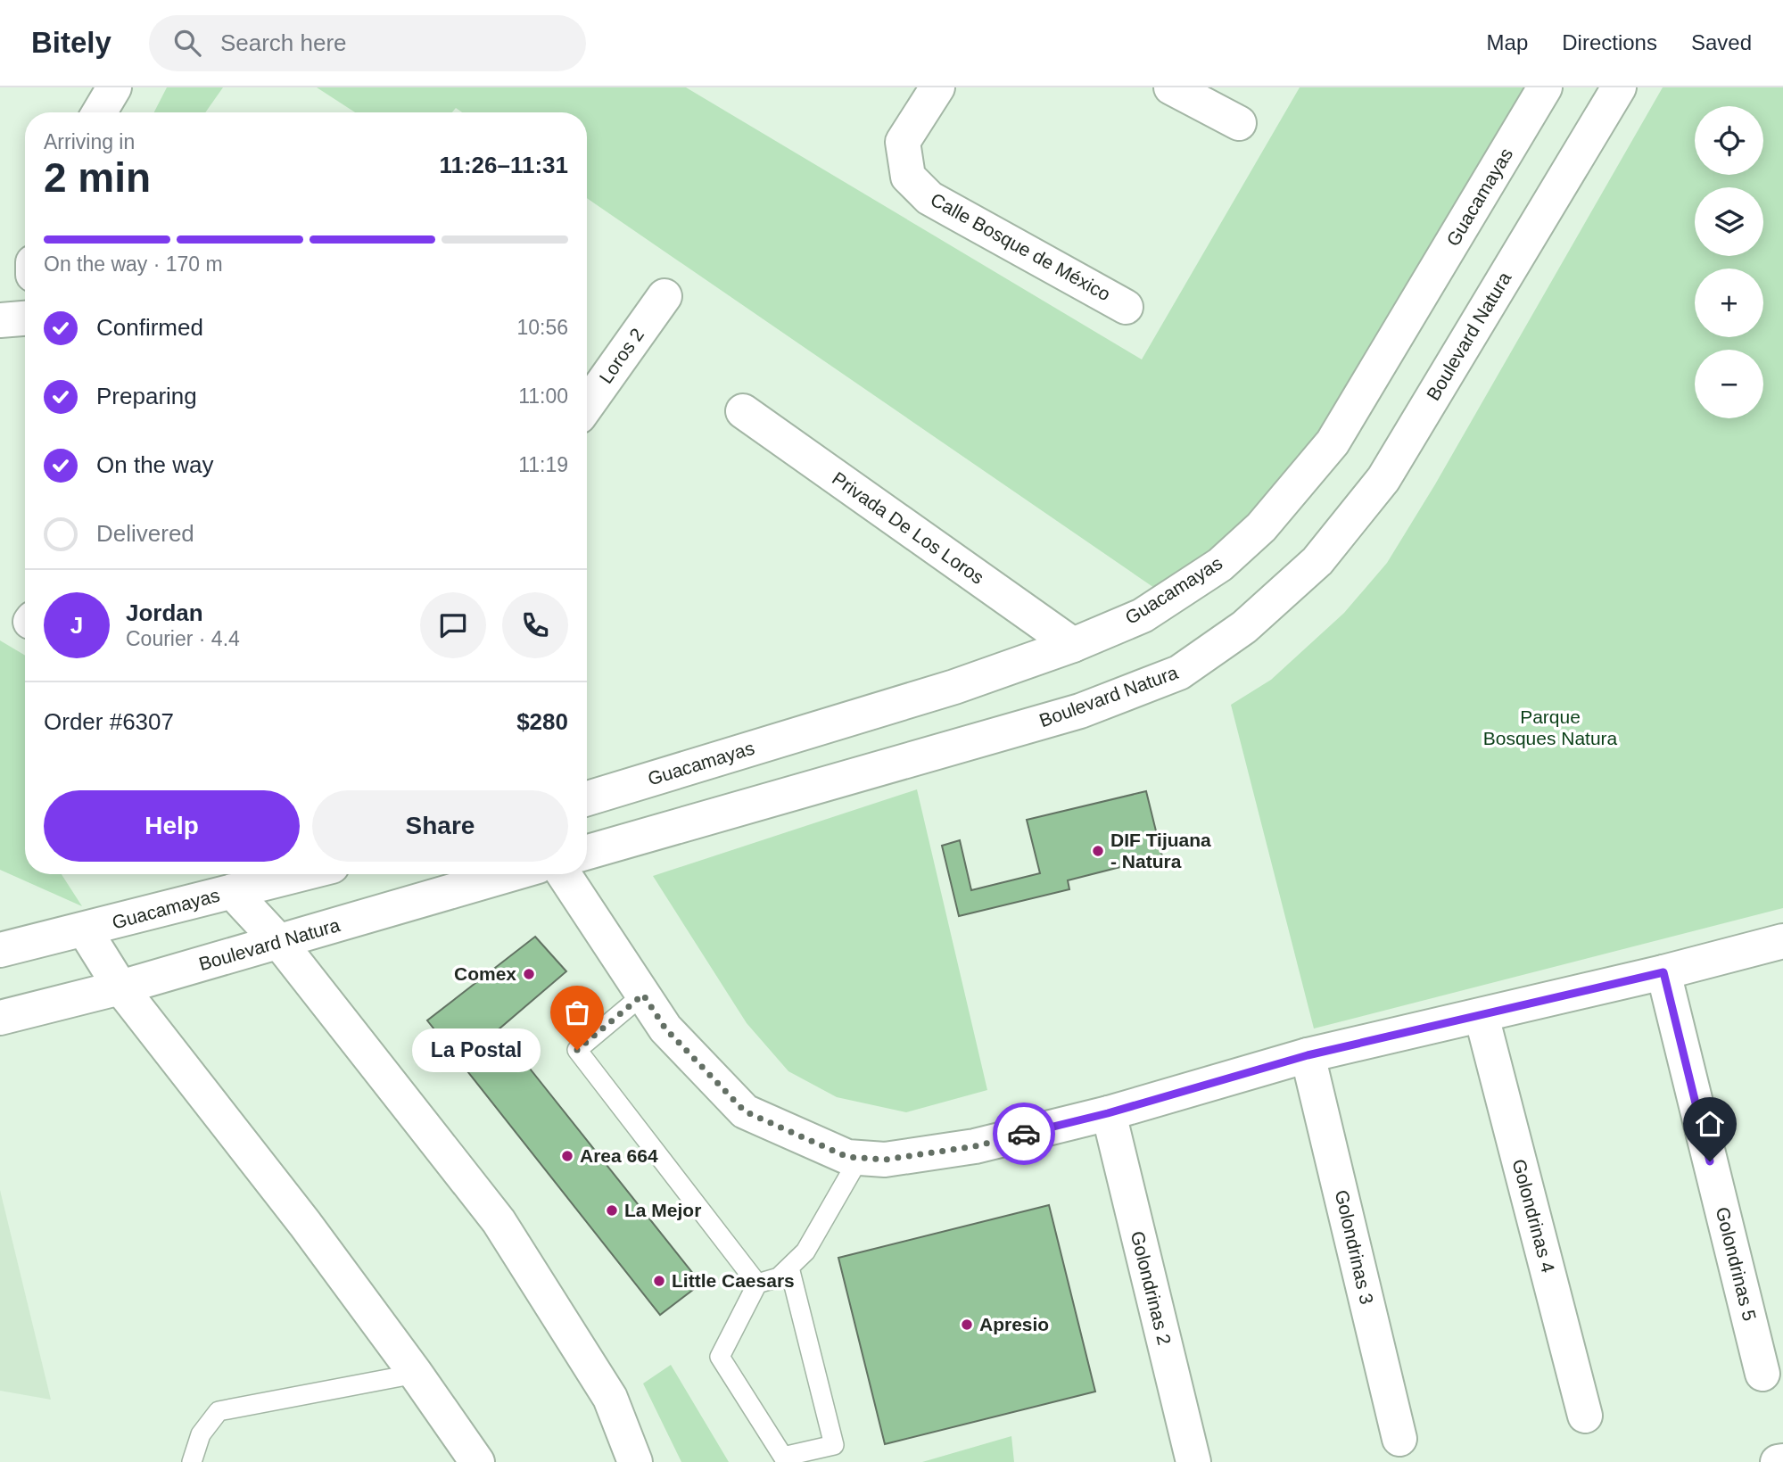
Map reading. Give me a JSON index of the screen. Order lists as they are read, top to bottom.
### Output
{
  "streets": {
    "street": [
      "Guacamayas",
      "Calle Bosque de México",
      "Boulevard Natura",
      "Loros 2",
      "Privada De Los Loros",
      "Golondrinas 4",
      "Golondrinas 3",
      "Golondrinas 5",
      "Golondrinas 2"
    ]
  },
  "crossings": [
    ["Guacamayas", "Privada De Los Loros"]
  ],
  "parks": ["Parque Bosques Natura"],
  "places": [
    "DIF Tijuana - Natura",
    "Comex",
    "La Postal",
    "Area 664",
    "La Mejor",
    "Little Caesars",
    "Apresio"
  ],
  "page": {
    "header": "Bitely",
    "search": "Search here",
    "nav": ["Map", "Directions", "Saved"],
    "map_buttons": ["+", "−"],
    "heading": ["2 min", "Arriving in", "11:26–11:31"],
    "panel": [
      "Jordan",
      "Courier · 4.4",
      "Order #6307",
      "$280"
    ],
    "bar": "On the way · 170 m",
    "list": [
      ["Confirmed", "10:56"],
      ["Preparing", "11:00"],
      ["On the way", "11:19"],
      "Delivered"
    ],
    "round": "J",
    "buttons": ["Help", "Share"],
    "bubble": "La Postal"
  }
}
